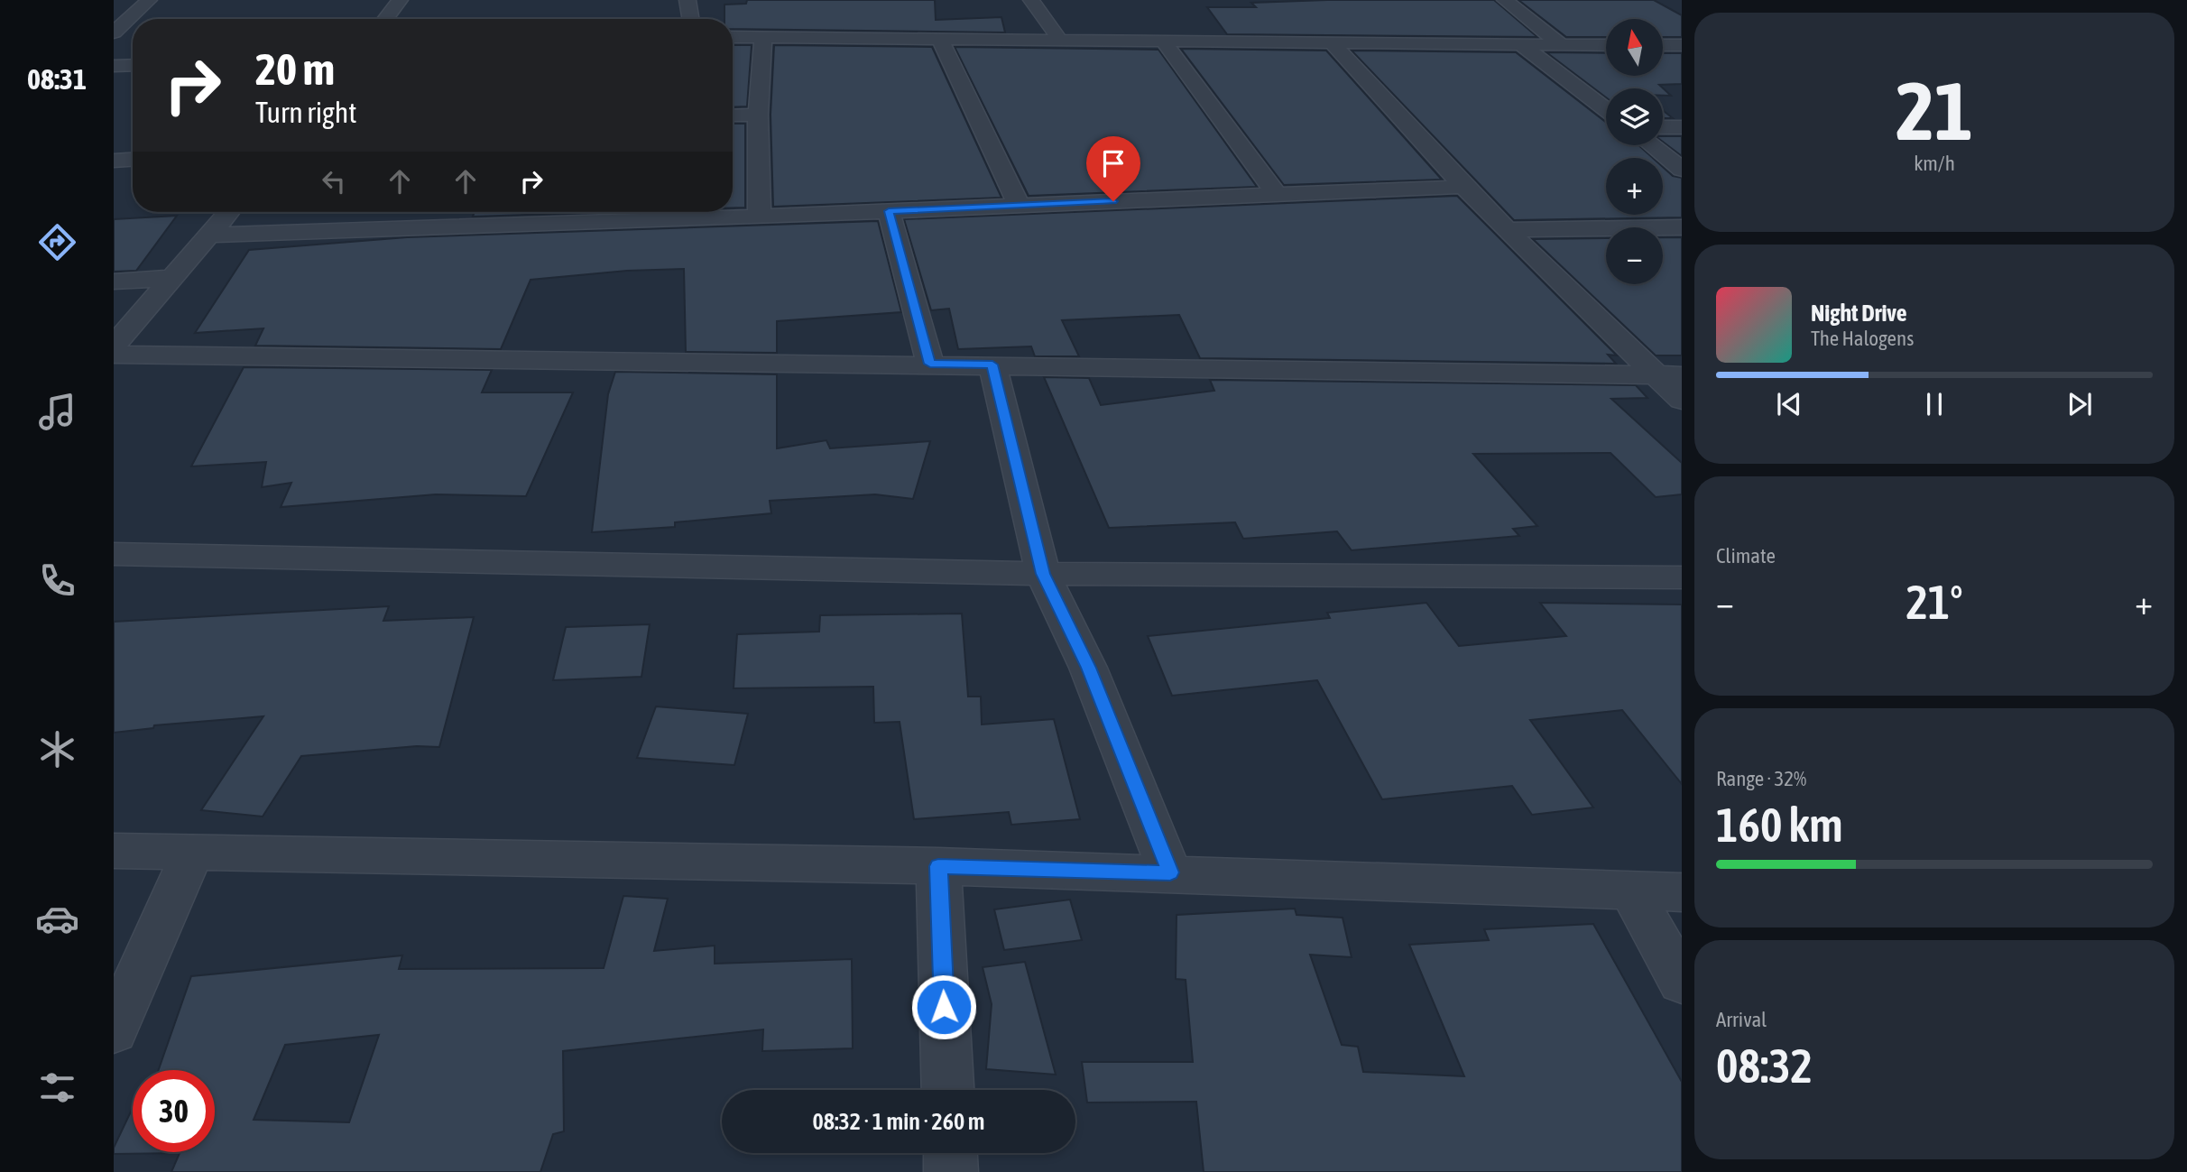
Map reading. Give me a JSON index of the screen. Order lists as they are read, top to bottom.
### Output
{
  "north": "top",
  "page": {
    "tabs": "08:31",
    "tile": [
      ["21", "km/h"],
      "Climate",
      ["Range · 32%", "160 km"],
      ["Arrival", "08:32"]
    ],
    "map_buttons": ["+", "−"],
    "turn": ["20 m", "Turn right"],
    "song": ["Night Drive", "The Halogens"],
    "heat": ["−", "21°", "+"],
    "limit": "30",
    "trip": "08:32 · 1 min · 260 m"
  }
}
